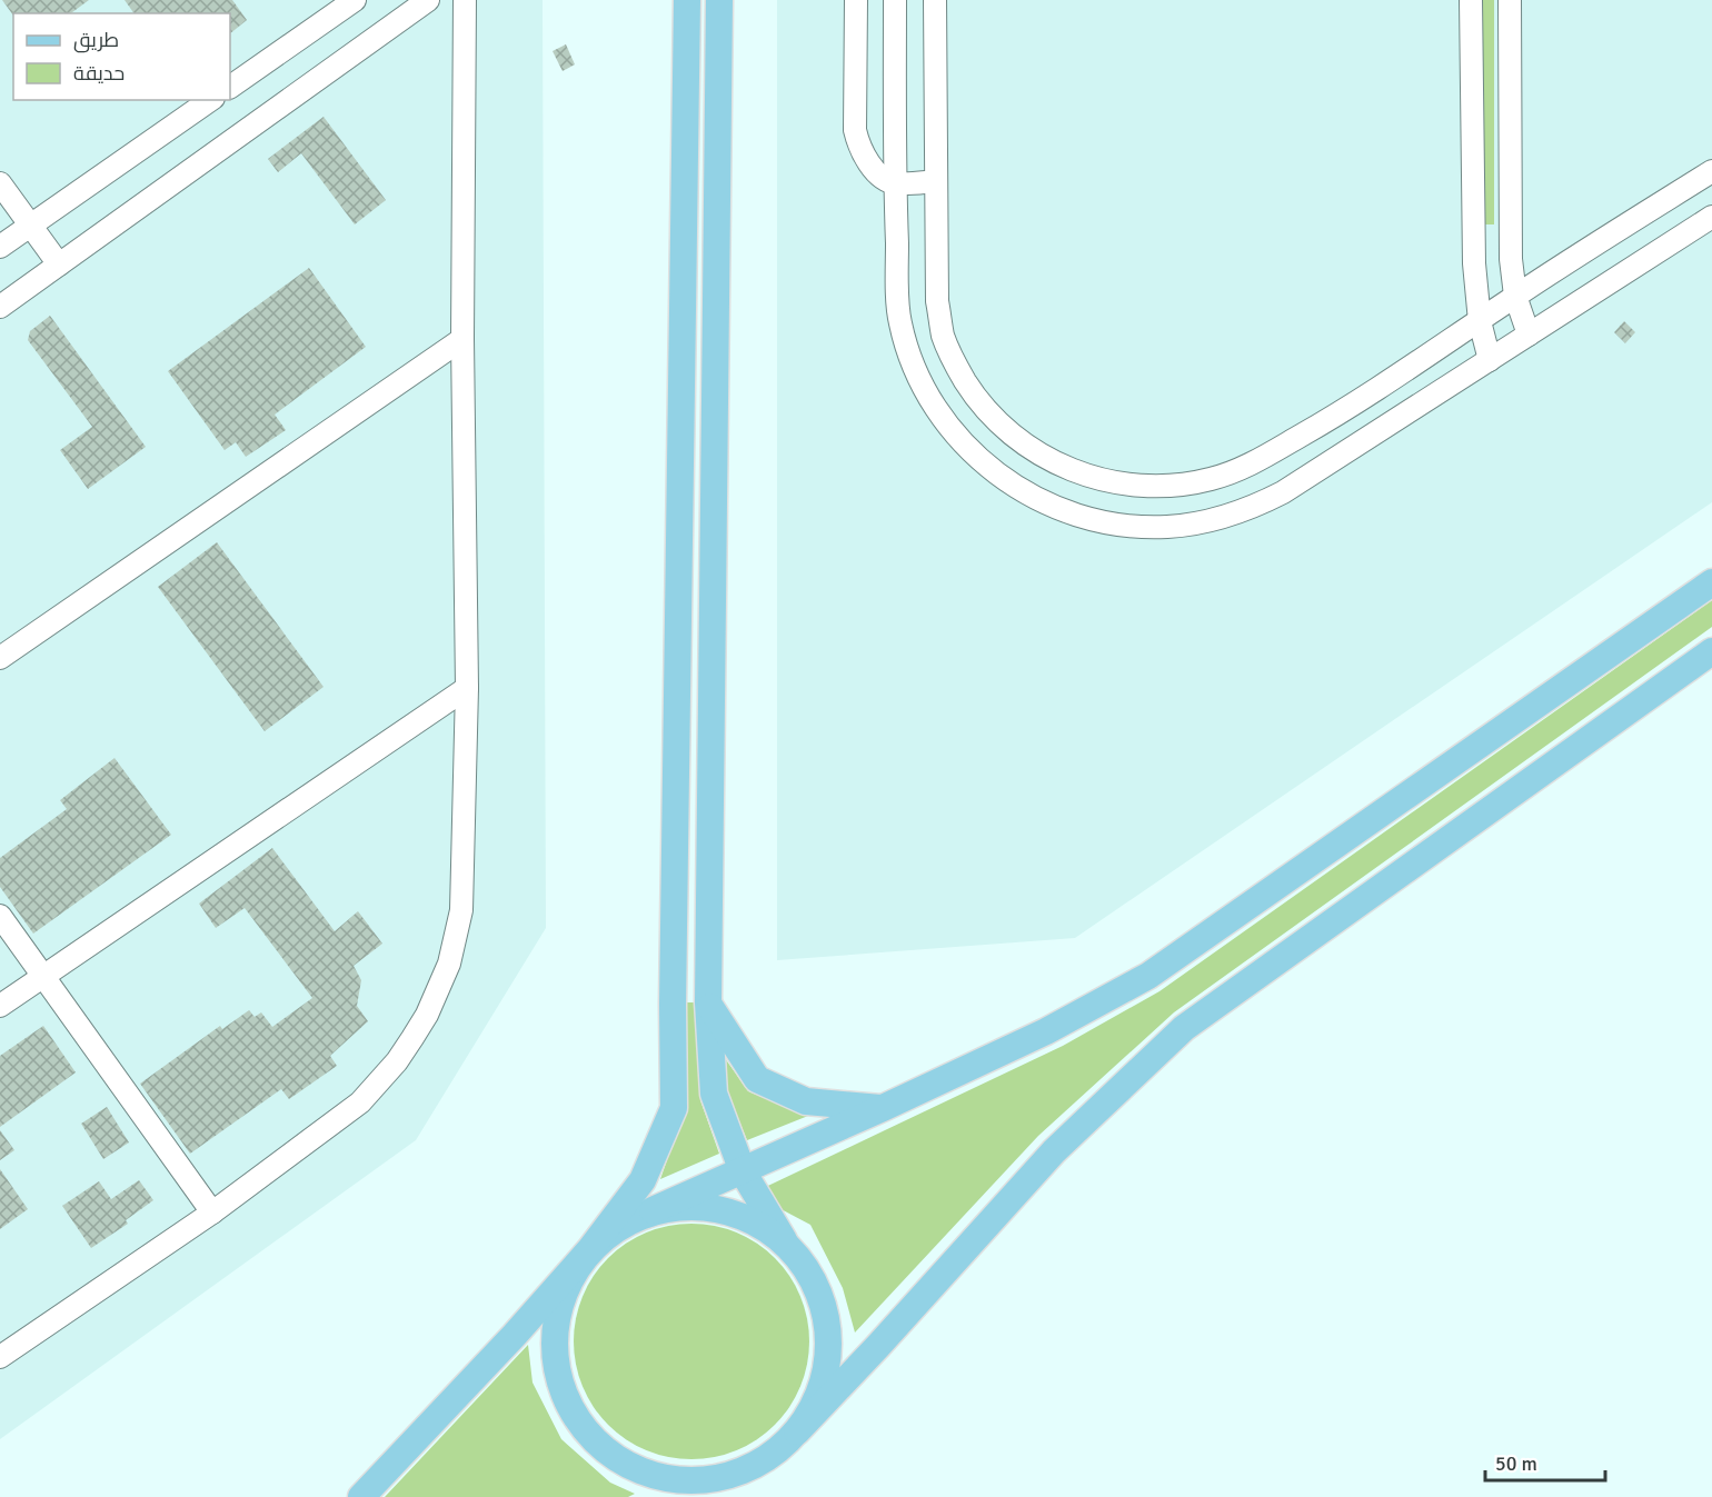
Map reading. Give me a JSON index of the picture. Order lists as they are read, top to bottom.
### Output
{
  "legend": ["طريق", "حديقة"],
  "scale_bar": "50 m"
}
